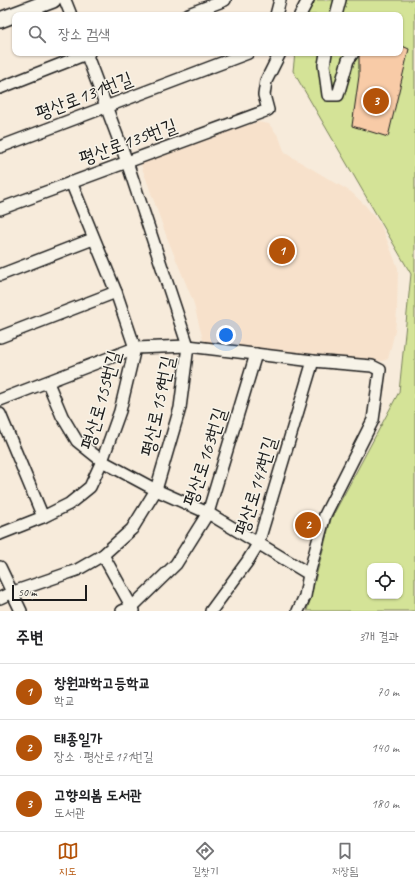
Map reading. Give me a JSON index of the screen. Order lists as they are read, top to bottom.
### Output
{
  "streets": {
    "street": [
      "평산로131번길",
      "평산로135번길",
      "평산로155번길",
      "평산로159번길",
      "평산로163번길",
      "평산로147번길"
    ]
  },
  "crossings": [
    ["평산로131번길", "평산로159번길"],
    ["평산로135번길", "평산로155번길"],
    ["평산로135번길", "평산로159번길"]
  ],
  "scale_bar": "50 m",
  "page": {
    "search": "장소 검색",
    "pins": ["3", "1", "2"],
    "scale": "50 m",
    "heading": ["주변", "3개 결과"],
    "list": [
      {
        "mark": "1",
        "name": "창원과학고등학교",
        "note": "학교",
        "value": "70 m"
      },
      {
        "mark": "2",
        "name": "태종일가",
        "note": "장소 · 평산로171번길",
        "value": "140 m"
      },
      {
        "mark": "3",
        "name": "고향의봄 도서관",
        "note": "도서관",
        "value": "180 m"
      }
    ],
    "nav": ["지도", "길찾기", "저장됨"]
  }
}
